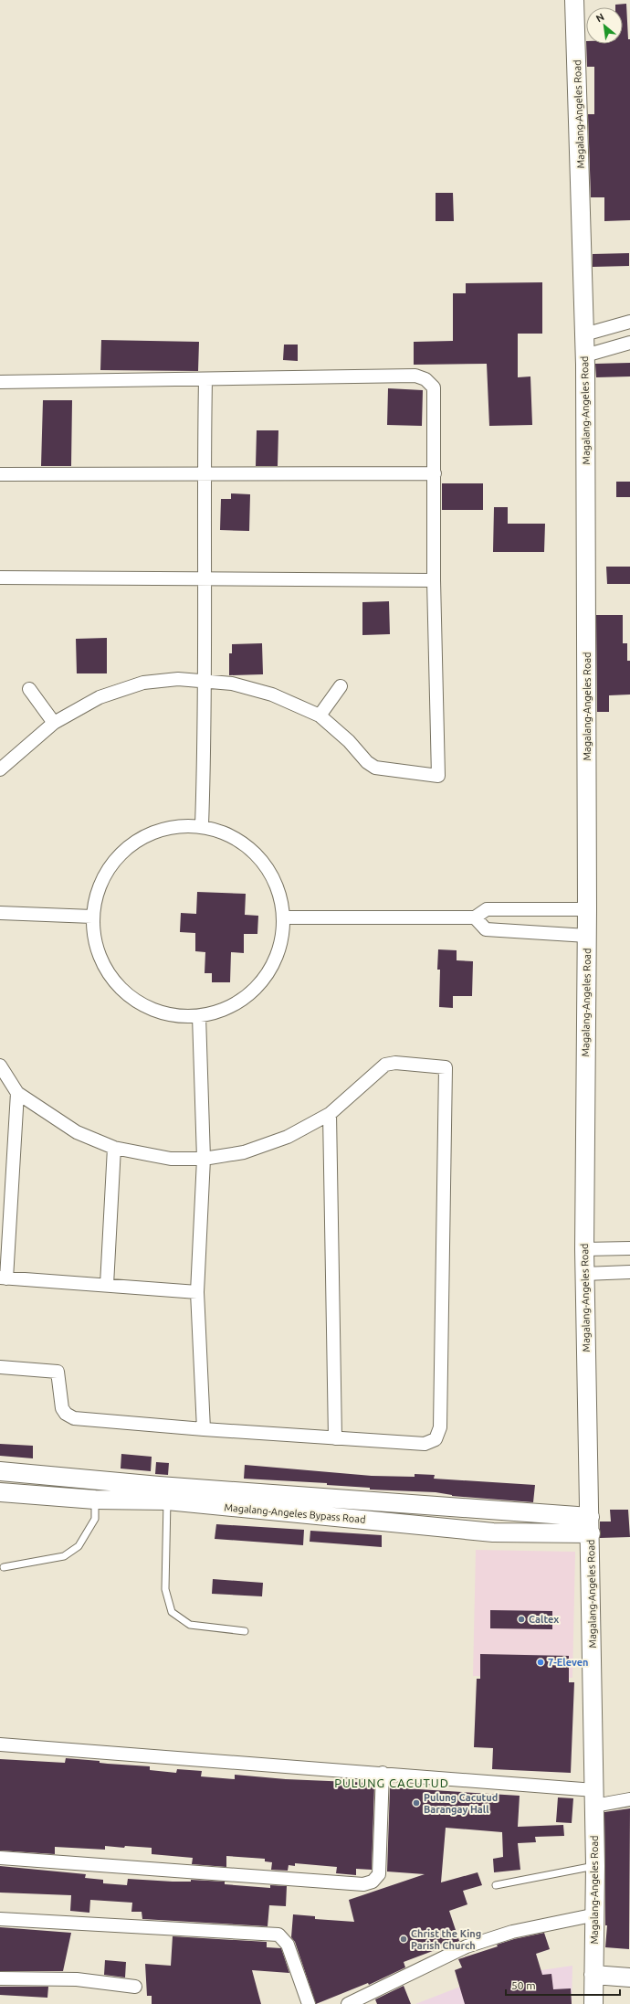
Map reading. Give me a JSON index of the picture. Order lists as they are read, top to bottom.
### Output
{
  "streets": {
    "main road": ["Magalang-Angeles Road", "Magalang-Angeles Bypass Road"]
  },
  "crossings": [
    ["Magalang-Angeles Road", "Magalang-Angeles Bypass Road"]
  ],
  "districts": ["PULUNG CACUTUD"],
  "places": [
    "Caltex",
    "7-Eleven",
    "Pulung Cacutud Barangay Hall",
    "Christ the King Parish Church"
  ],
  "scale_bar": "50 m",
  "north": "top left"
}
